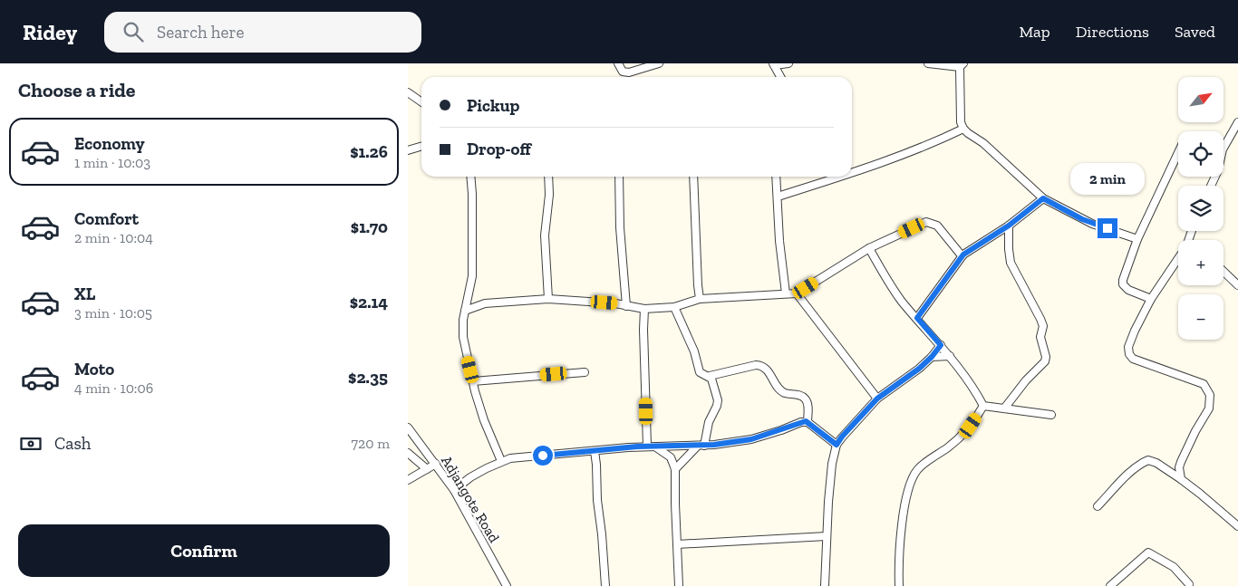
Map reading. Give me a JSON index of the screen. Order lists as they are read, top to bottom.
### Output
{
  "streets": {
    "street": ["Adjangote Road"]
  },
  "north": "top right",
  "page": {
    "header": "Ridey",
    "search": "Search here",
    "nav": ["Map", "Directions", "Saved"],
    "heading": "Choose a ride",
    "map_buttons": ["+", "−"],
    "banner": ["Pickup", "Drop-off"],
    "list": [
      {
        "name": "Economy",
        "note": "1 min · 10:03",
        "value": "$1.26"
      },
      {
        "name": "Comfort",
        "note": "2 min · 10:04",
        "value": "$1.70"
      },
      {
        "name": "XL",
        "note": "3 min · 10:05",
        "value": "$2.14"
      },
      {
        "name": "Moto",
        "note": "4 min · 10:06",
        "value": "$2.35"
      }
    ],
    "bubble": "2 min",
    "pay": ["Cash", "720 m"],
    "buttons": "Confirm"
  }
}
